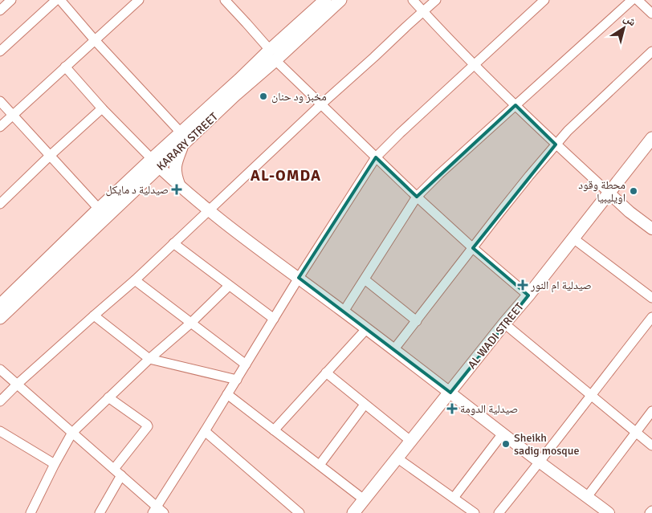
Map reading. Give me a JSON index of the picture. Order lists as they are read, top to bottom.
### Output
{
  "streets": {
    "main road": ["KARARY STREET", "AL WADI STREET"]
  },
  "districts": ["AL-OMDA"],
  "places": {
    "other": ["مخبز ود حنان", "محطة وقود اويليبيا", "Sheikh sadig mosque"],
    "health": ["صيدلية د مايكل", "صيدلية ام النور", "صيدلية الدومة"]
  },
  "north": "top right"
}
